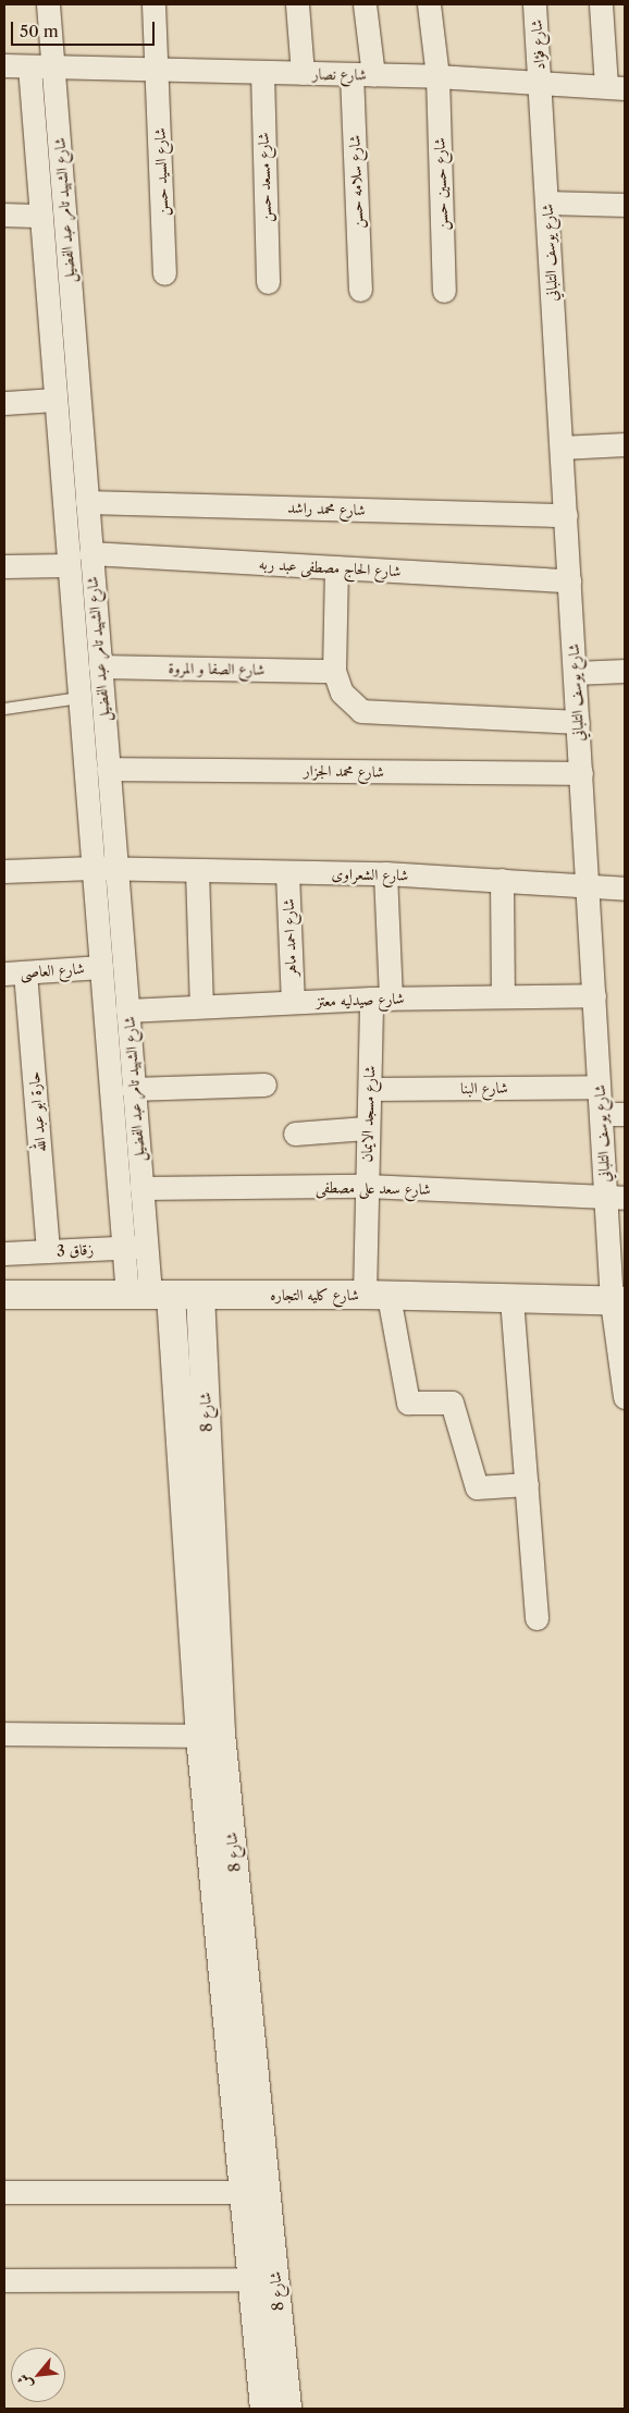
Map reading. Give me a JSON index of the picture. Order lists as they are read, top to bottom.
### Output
{
  "streets": {
    "street": [
      "شارع فؤاد",
      "شارع نصار",
      "شارع السيد حسن",
      "شارع مسعد حسن",
      "شارع سلامه حسن",
      "شارع حسين حسن",
      "شارع الشهيد تامر عبد الفضيل",
      "شارع يوسف التلباني",
      "شارع محمد راشد",
      "شارع الحاج مصطفى عبد ربه",
      "شارع الصفا و المروة",
      "شارع محمد الجزار",
      "شارع الشعراوى",
      "شارع احمد ماهر",
      "شارع العاصى",
      "شارع صيدليه معتز",
      "شارع البنا",
      "حارة ابو عبد الله",
      "شارع مسجد الايمان",
      "شارع سعد على مصطفى",
      "زقاق 3",
      "شارع كليه التجاره",
      "شارع 8"
    ]
  },
  "crossings": [
    ["شارع فؤاد", "شارع نصار"],
    ["شارع فؤاد", "شارع يوسف التلباني"],
    ["شارع نصار", "شارع السيد حسن"],
    ["شارع نصار", "شارع مسعد حسن"],
    ["شارع نصار", "شارع سلامه حسن"],
    ["شارع نصار", "شارع حسين حسن"],
    ["شارع نصار", "شارع الشهيد تامر عبد الفضيل"],
    ["شارع نصار", "شارع يوسف التلباني"],
    ["شارع الشهيد تامر عبد الفضيل", "شارع محمد راشد"],
    ["شارع الشهيد تامر عبد الفضيل", "شارع الحاج مصطفى عبد ربه"],
    ["شارع الشهيد تامر عبد الفضيل", "شارع الصفا و المروة"],
    ["شارع الشهيد تامر عبد الفضيل", "شارع محمد الجزار"],
    ["شارع الشهيد تامر عبد الفضيل", "شارع الشعراوى"],
    ["شارع الشهيد تامر عبد الفضيل", "شارع العاصى"],
    ["شارع الشهيد تامر عبد الفضيل", "شارع صيدليه معتز"],
    ["شارع الشهيد تامر عبد الفضيل", "شارع سعد على مصطفى"],
    ["شارع الشهيد تامر عبد الفضيل", "زقاق 3"],
    ["شارع الشهيد تامر عبد الفضيل", "شارع كليه التجاره"],
    ["شارع الشهيد تامر عبد الفضيل", "شارع 8"],
    ["شارع يوسف التلباني", "شارع محمد راشد"],
    ["شارع يوسف التلباني", "شارع الحاج مصطفى عبد ربه"],
    ["شارع يوسف التلباني", "شارع محمد الجزار"],
    ["شارع يوسف التلباني", "شارع الشعراوى"],
    ["شارع يوسف التلباني", "شارع صيدليه معتز"],
    ["شارع يوسف التلباني", "شارع البنا"],
    ["شارع يوسف التلباني", "شارع سعد على مصطفى"],
    ["شارع يوسف التلباني", "شارع كليه التجاره"],
    ["شارع الشعراوى", "شارع احمد ماهر"],
    ["شارع الشعراوى", "شارع مسجد الايمان"],
    ["شارع احمد ماهر", "شارع صيدليه معتز"],
    ["شارع العاصى", "حارة ابو عبد الله"],
    ["شارع صيدليه معتز", "شارع مسجد الايمان"],
    ["شارع البنا", "شارع مسجد الايمان"],
    ["حارة ابو عبد الله", "زقاق 3"],
    ["شارع مسجد الايمان", "شارع سعد على مصطفى"],
    ["شارع مسجد الايمان", "شارع كليه التجاره"],
    ["شارع كليه التجاره", "شارع 8"]
  ],
  "scale_bar": "50 m",
  "north": "bottom left"
}
